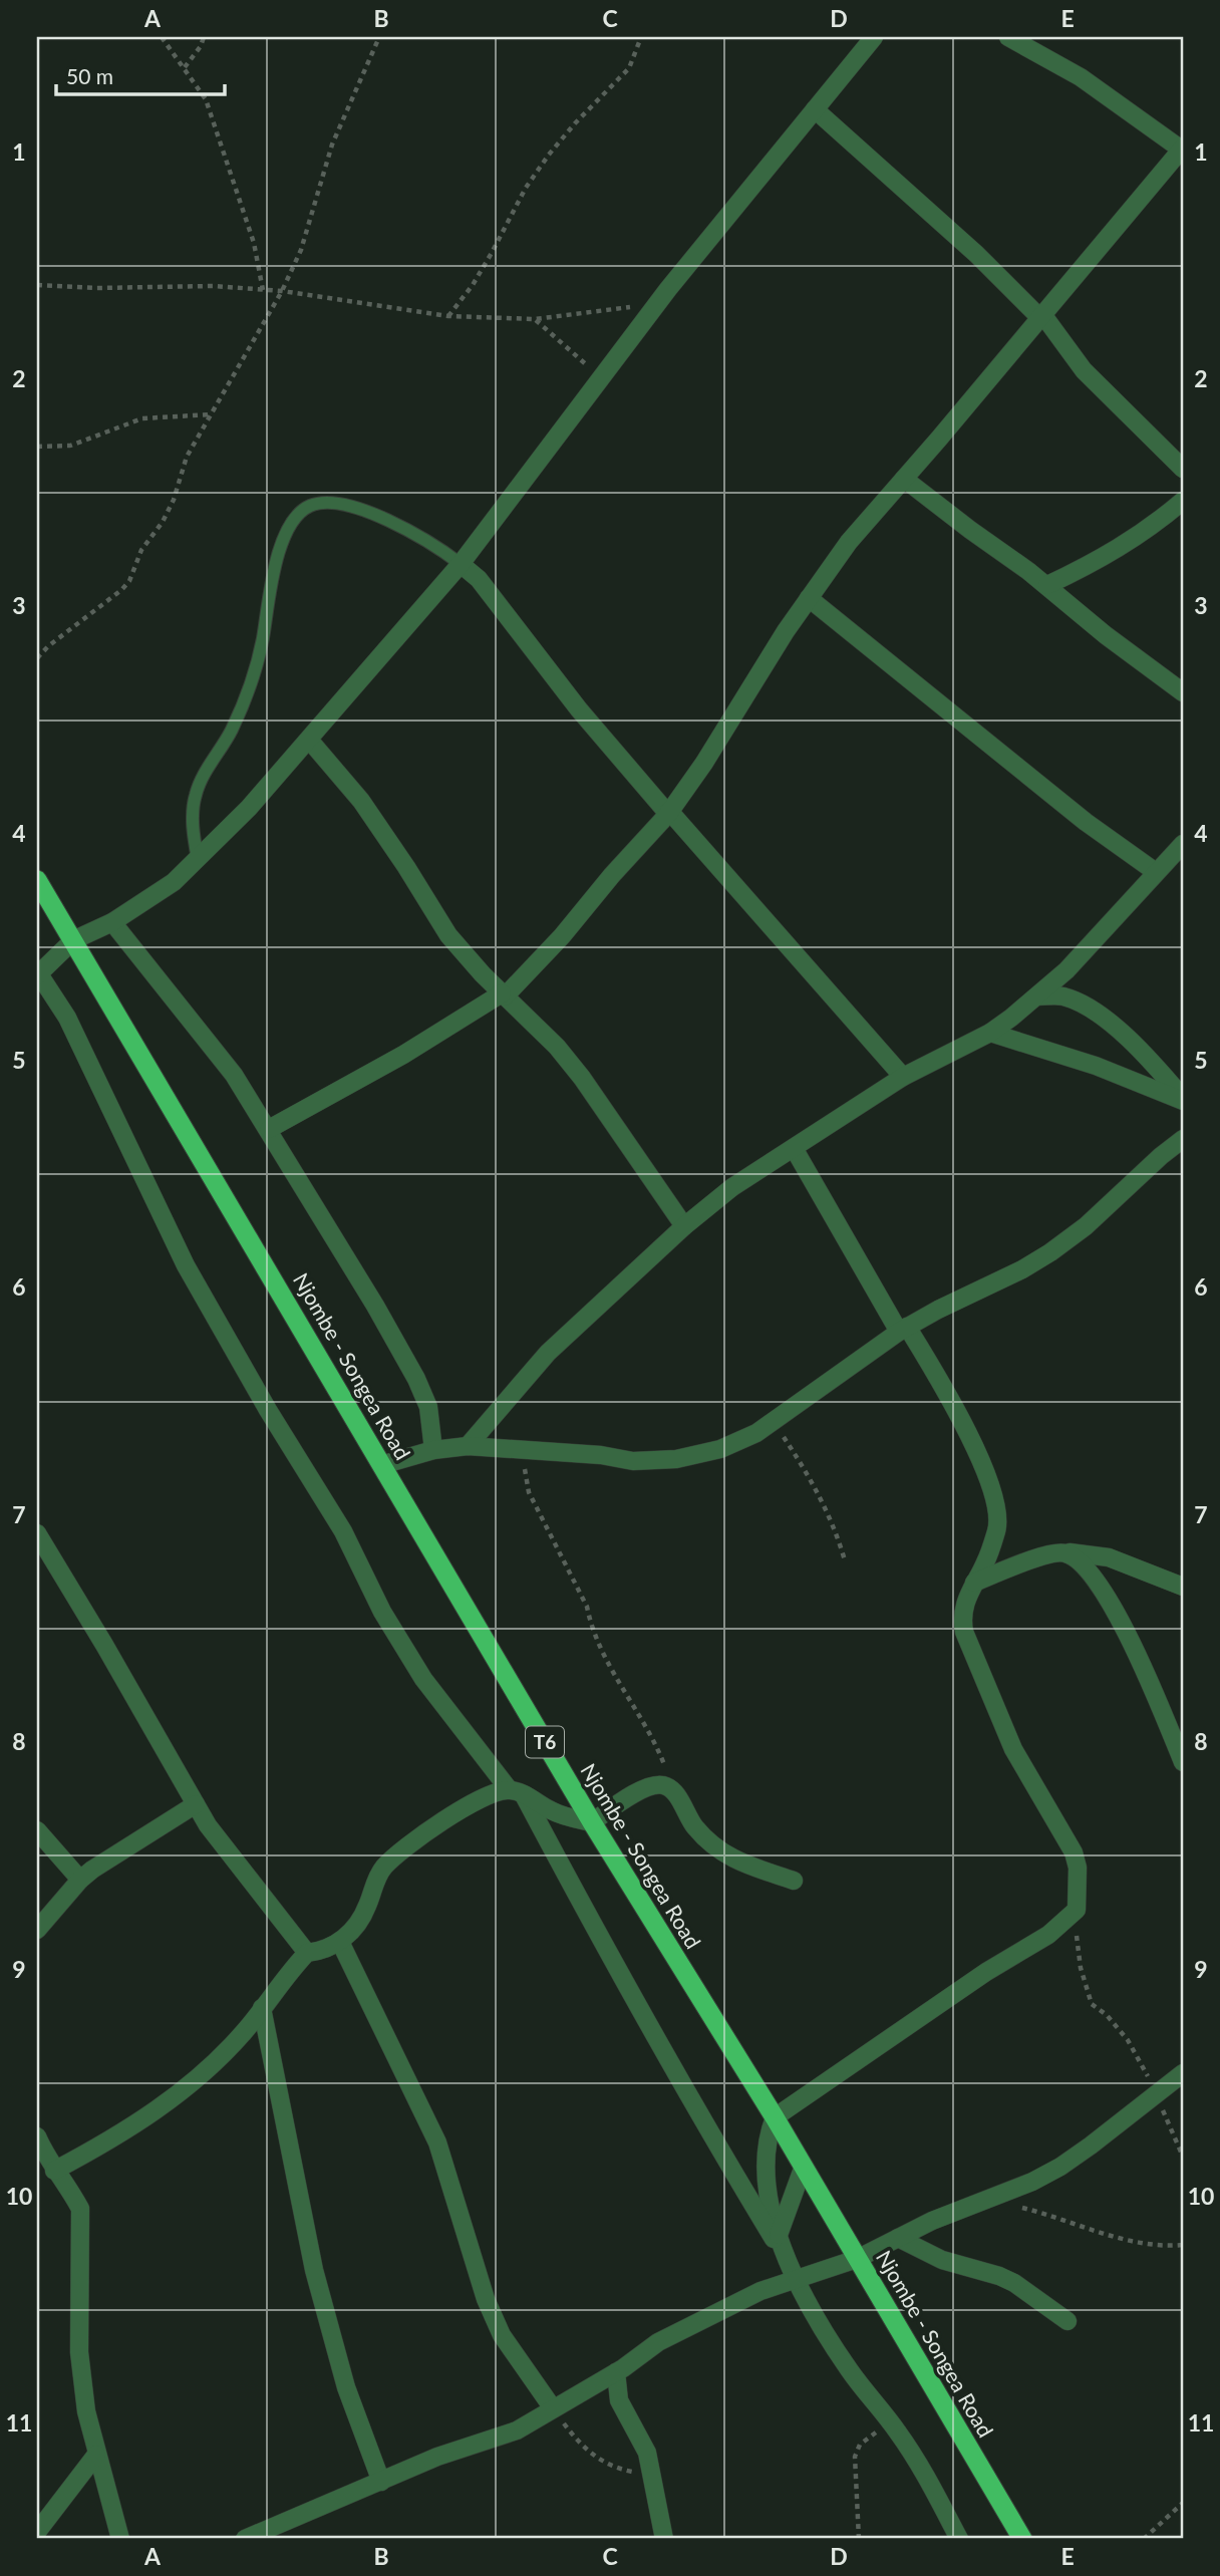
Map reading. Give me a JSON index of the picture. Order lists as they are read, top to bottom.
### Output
{
  "streets": {
    "highway": ["Njombe - Songea Road", "T6"]
  },
  "crossings": [
    ["Njombe - Songea Road", "T6"]
  ],
  "scale_bar": "50 m",
  "grid": {
    "columns": [
      "A",
      "B",
      "C",
      "D",
      "E"
    ],
    "rows": [
      "1",
      "2",
      "3",
      "4",
      "5",
      "6",
      "7",
      "8",
      "9",
      "10",
      "11"
    ]
  }
}
